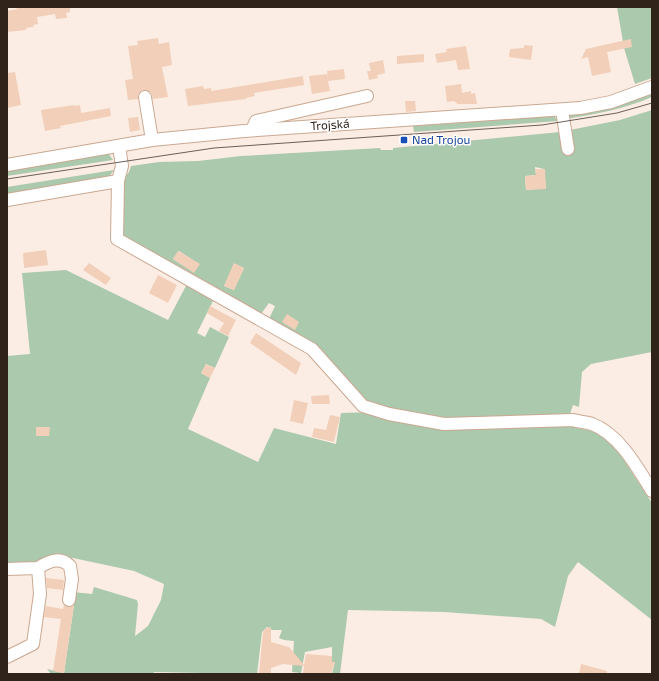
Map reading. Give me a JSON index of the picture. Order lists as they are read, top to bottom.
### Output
{
  "streets": {
    "street": ["Trojská"]
  },
  "places": {
    "transit": ["Nad Trojou"]
  }
}
